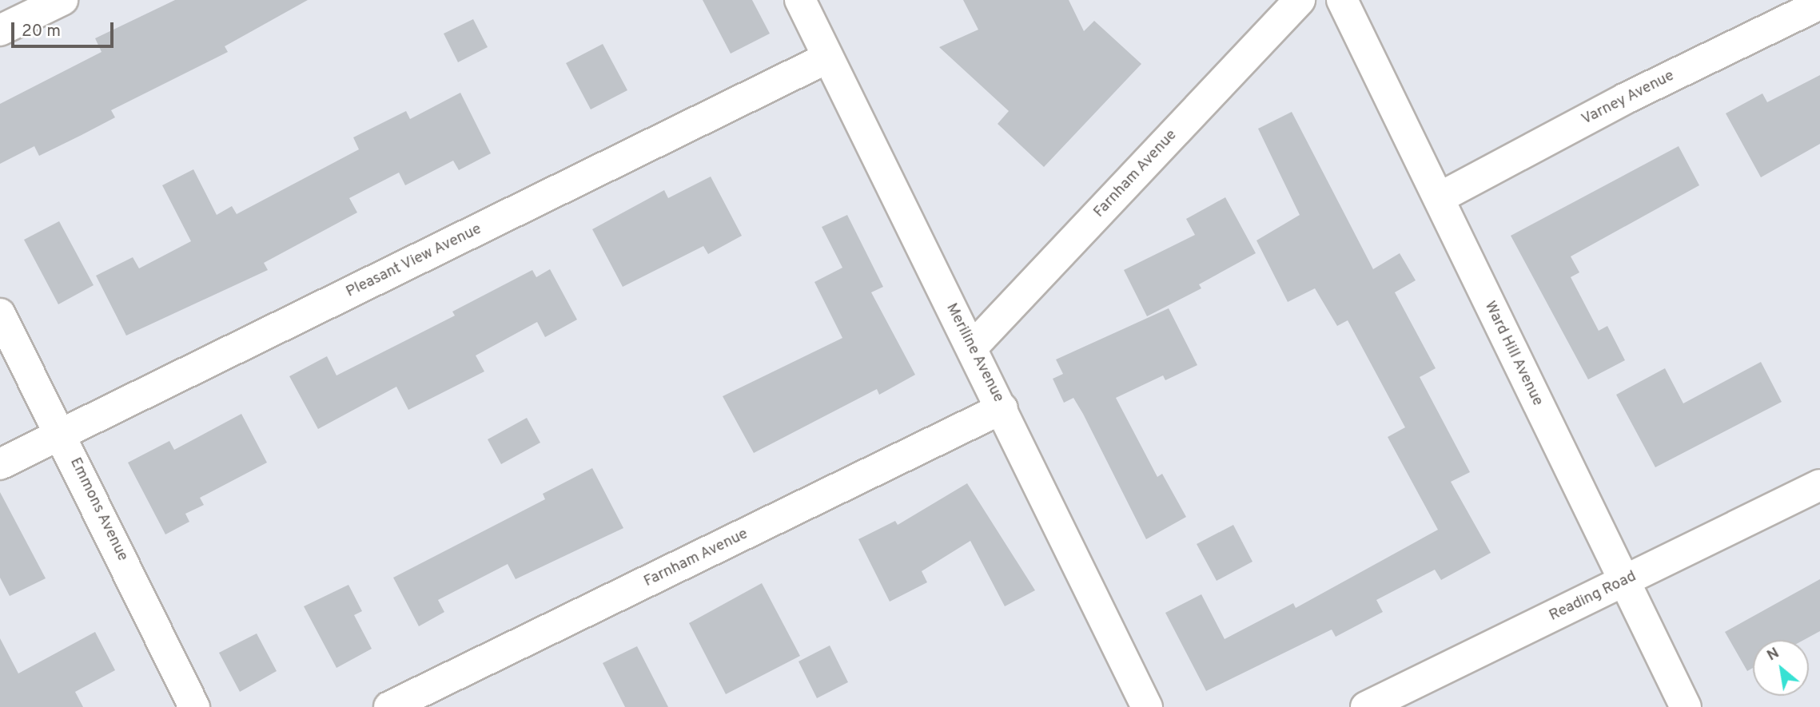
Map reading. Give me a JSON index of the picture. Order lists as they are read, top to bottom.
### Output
{
  "streets": {
    "street": [
      "Varney Avenue",
      "Farnham Avenue",
      "Pleasant View Avenue",
      "Meriline Avenue",
      "Ward Hill Avenue",
      "Emmons Avenue",
      "Reading Road"
    ]
  },
  "crossings": [
    ["Varney Avenue", "Ward Hill Avenue"],
    ["Farnham Avenue", "Meriline Avenue"],
    ["Pleasant View Avenue", "Meriline Avenue"],
    ["Pleasant View Avenue", "Emmons Avenue"],
    ["Ward Hill Avenue", "Reading Road"]
  ],
  "scale_bar": "20 m",
  "north": "top left"
}
